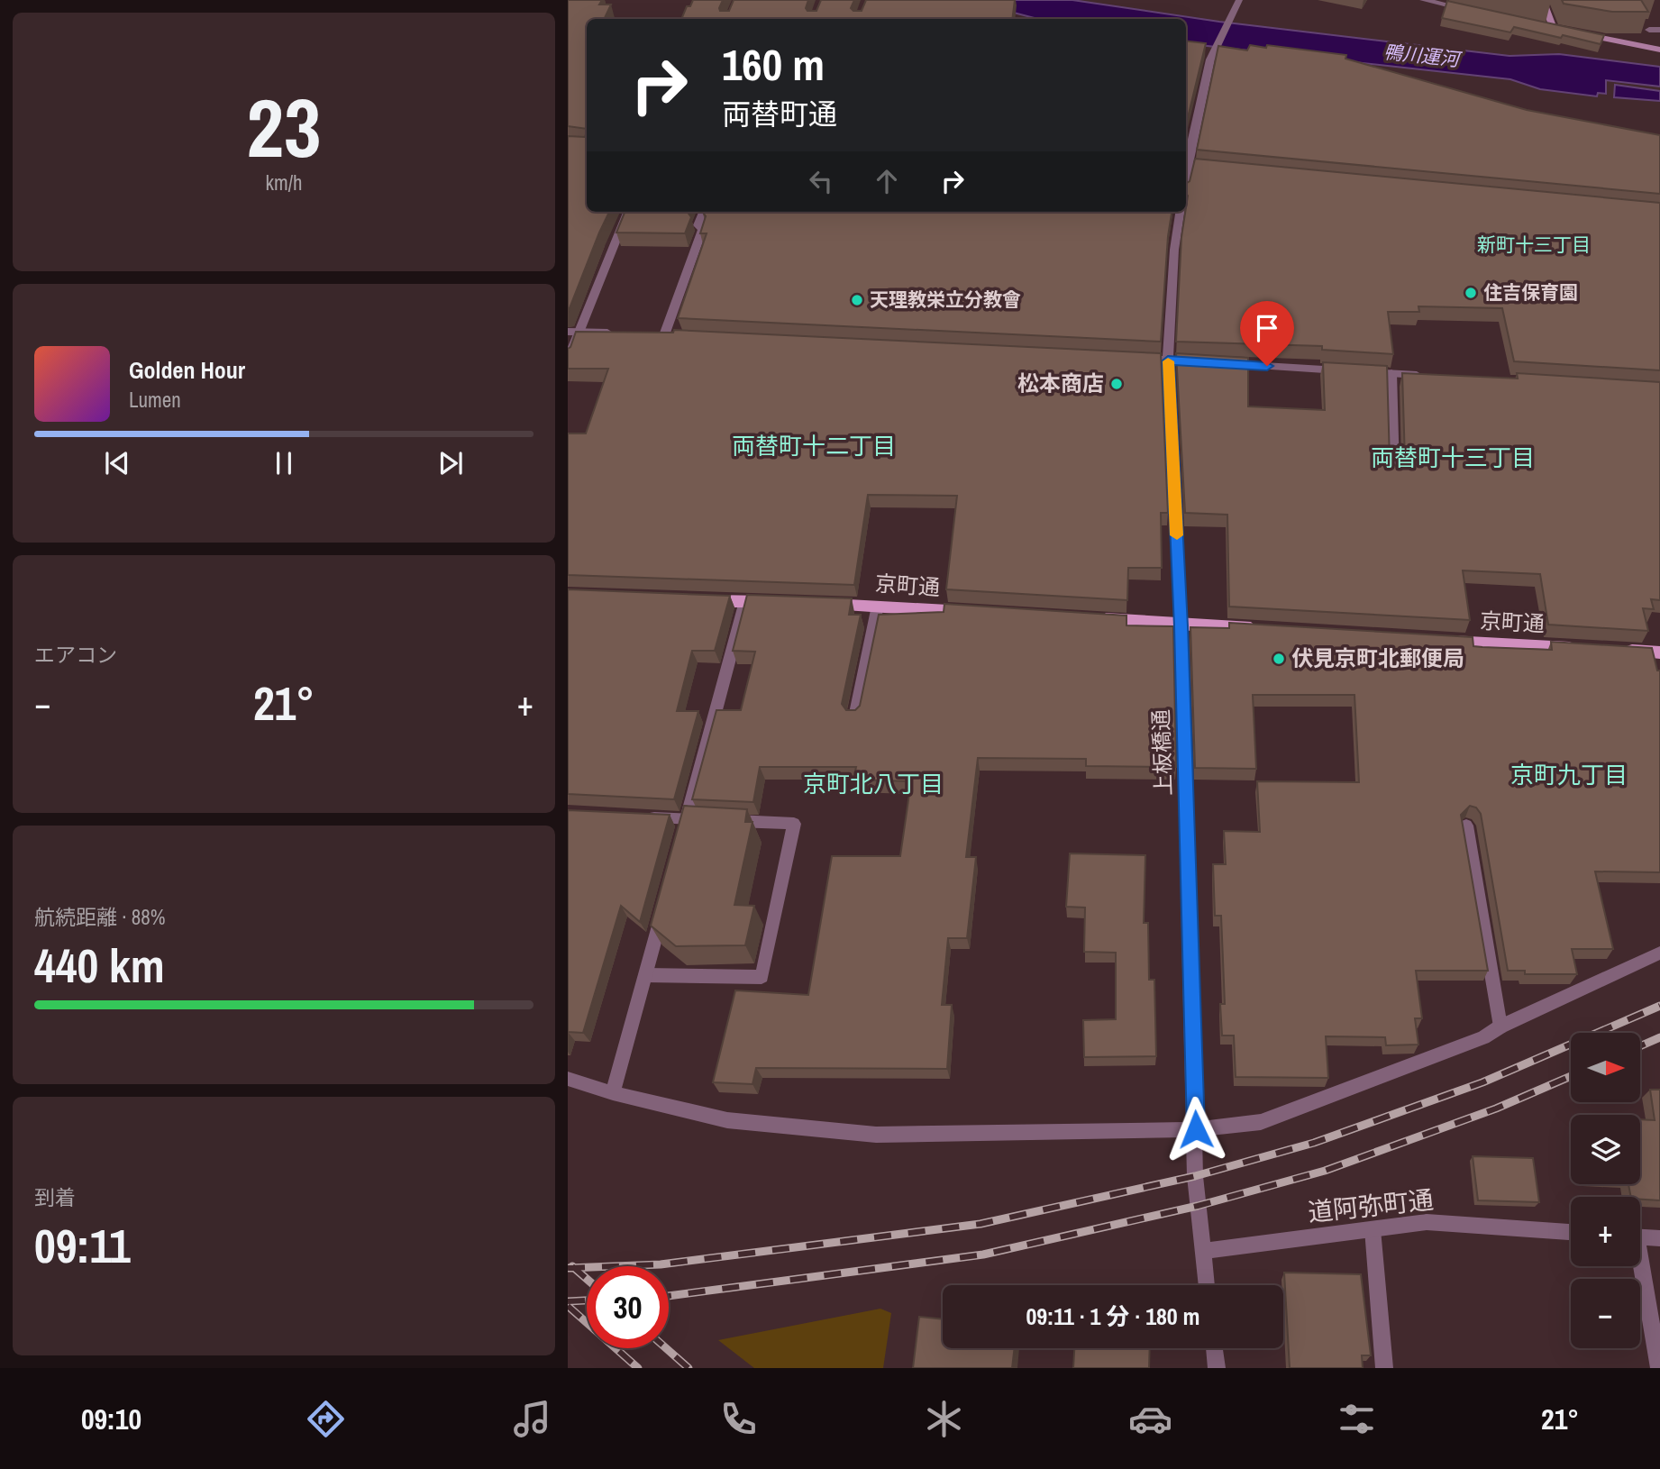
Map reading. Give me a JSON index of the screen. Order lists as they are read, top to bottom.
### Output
{
  "streets": {
    "main road": ["京町通"],
    "street": ["上板橋通", "道阿弥町通"]
  },
  "crossings": [
    ["上板橋通", "道阿弥町通"]
  ],
  "districts": [
    "新町十三丁目",
    "両替町十二丁目",
    "両替町十三丁目",
    "京町九丁目",
    "京町北八丁目"
  ],
  "water": ["鴨川運河"],
  "places": [
    "住吉保育園",
    "天理教栄立分教會",
    "松本商店",
    "伏見京町北郵便局"
  ],
  "north": "right",
  "page": {
    "tile": [
      ["23", "km/h"],
      "エアコン",
      ["航続距離 · 88%", "440 km"],
      ["到着", "09:11"]
    ],
    "turn": ["160 m", "両替町通"],
    "song": ["Golden Hour", "Lumen"],
    "heat": ["−", "21°", "+"],
    "map_buttons": ["+", "−"],
    "limit": "30",
    "trip": "09:11 · 1 分 · 180 m",
    "tabs": ["09:10", "21°"]
  }
}
